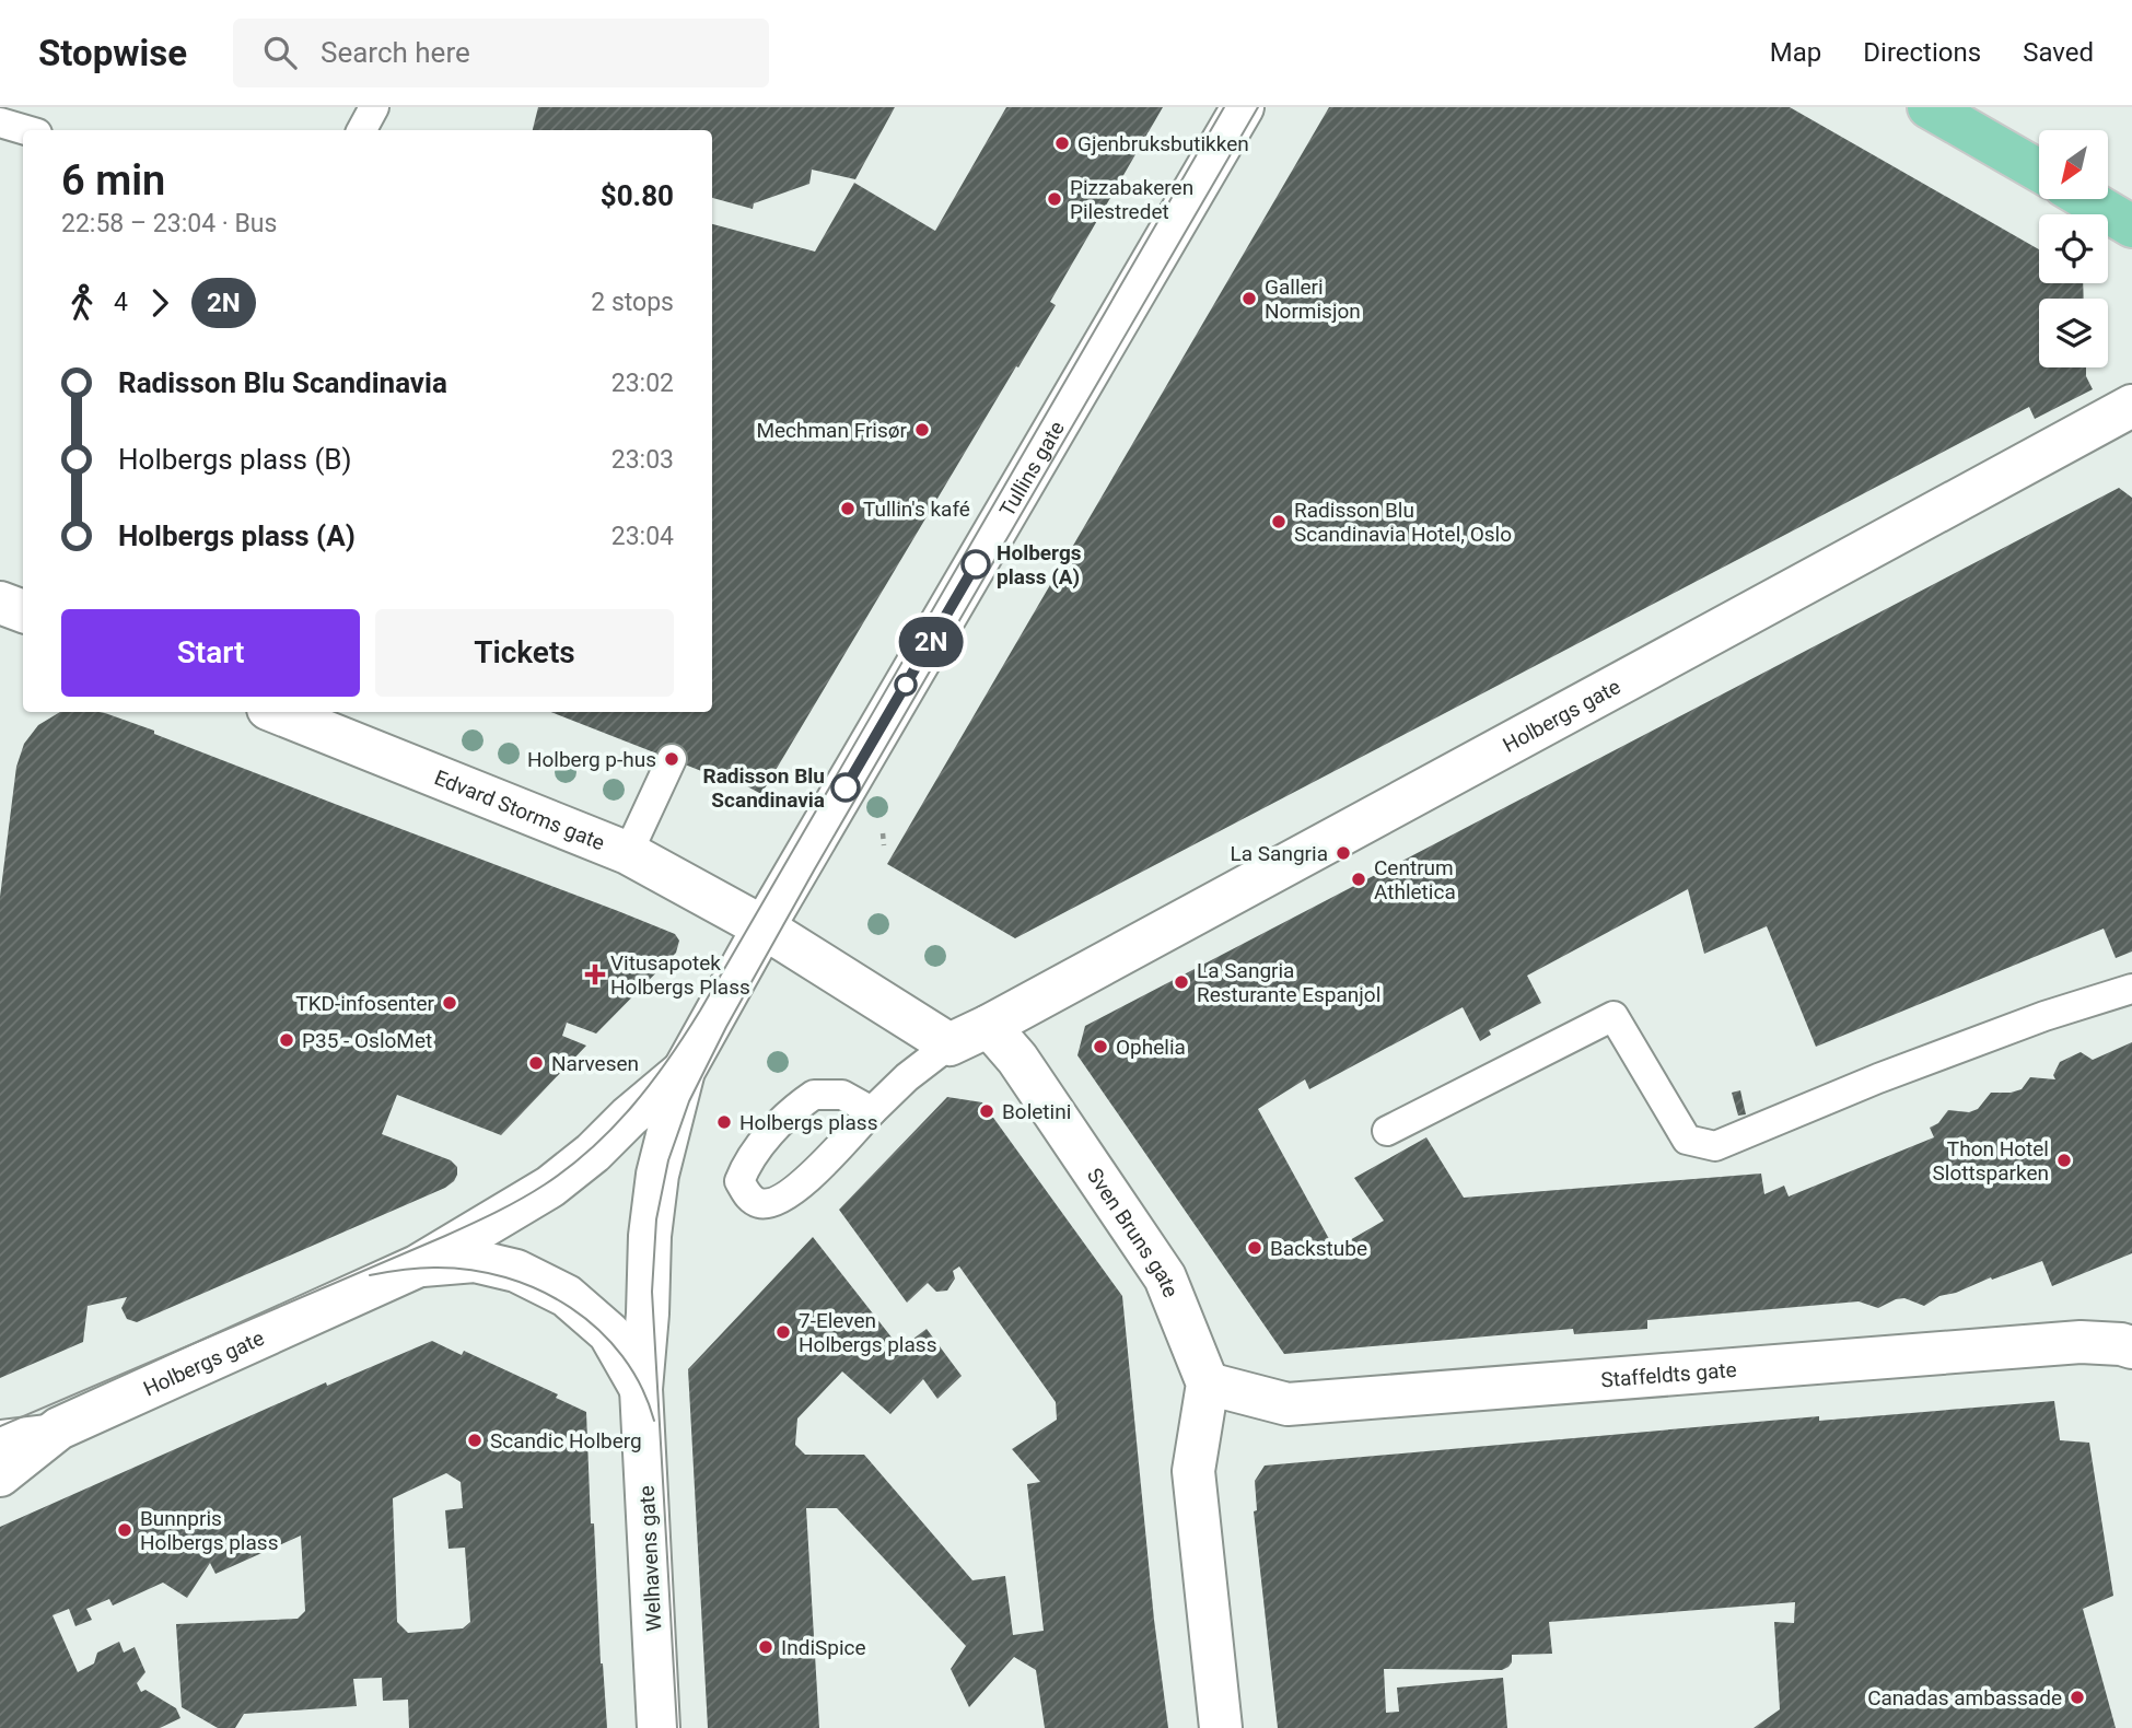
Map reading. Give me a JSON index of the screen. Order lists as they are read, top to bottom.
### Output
{
  "streets": {
    "street": [
      "Tullins gate",
      "Holbergs gate",
      "Edvard Storms gate",
      "Sven Bruns gate",
      "Staffeldts gate",
      "Welhavens gate"
    ]
  },
  "crossings": [
    ["Tullins gate", "Edvard Storms gate"],
    ["Holbergs gate", "Sven Bruns gate"],
    ["Sven Bruns gate", "Staffeldts gate"]
  ],
  "places": {
    "other": [
      "Gjenbruksbutikken",
      "Pizzabakeren Pilestredet",
      "Galleri Normisjon",
      "Mechman Frisør",
      "Tullin's kafé",
      "Radisson Blu Scandinavia Hotel, Oslo",
      "Holbergs plass (A)",
      "Holberg p-hus",
      "Radisson Blu Scandinavia",
      "La Sangria",
      "Centrum Athletica",
      "La Sangria Resturante Espanjol",
      "TKD-infosenter",
      "P35 - OsloMet",
      "Ophelia",
      "Narvesen",
      "Boletini",
      "Holbergs plass",
      "Thon Hotel Slottsparken",
      "Backstube",
      "7-Eleven Holbergs plass",
      "Scandic Holberg",
      "Bunnpris Holbergs plass",
      "IndiSpice",
      "Canadas ambassade"
    ],
    "health": ["Vitusapotek Holbergs Plass"]
  },
  "lines": ["bus line 2N"],
  "north": "bottom left",
  "page": {
    "header": "Stopwise",
    "search": "Search here",
    "nav": ["Map", "Directions", "Saved"],
    "on_map": "2N",
    "heading": ["6 min", "22:58 – 23:04 · Bus", "$0.80"],
    "legs": ["4", "2N", "2 stops"],
    "list": [
      {
        "name": "Radisson Blu Scandinavia",
        "value": "23:02"
      },
      {
        "name": "Holbergs plass (B)",
        "value": "23:03"
      },
      {
        "name": "Holbergs plass (A)",
        "value": "23:04"
      }
    ],
    "buttons": ["Start", "Tickets"]
  }
}
